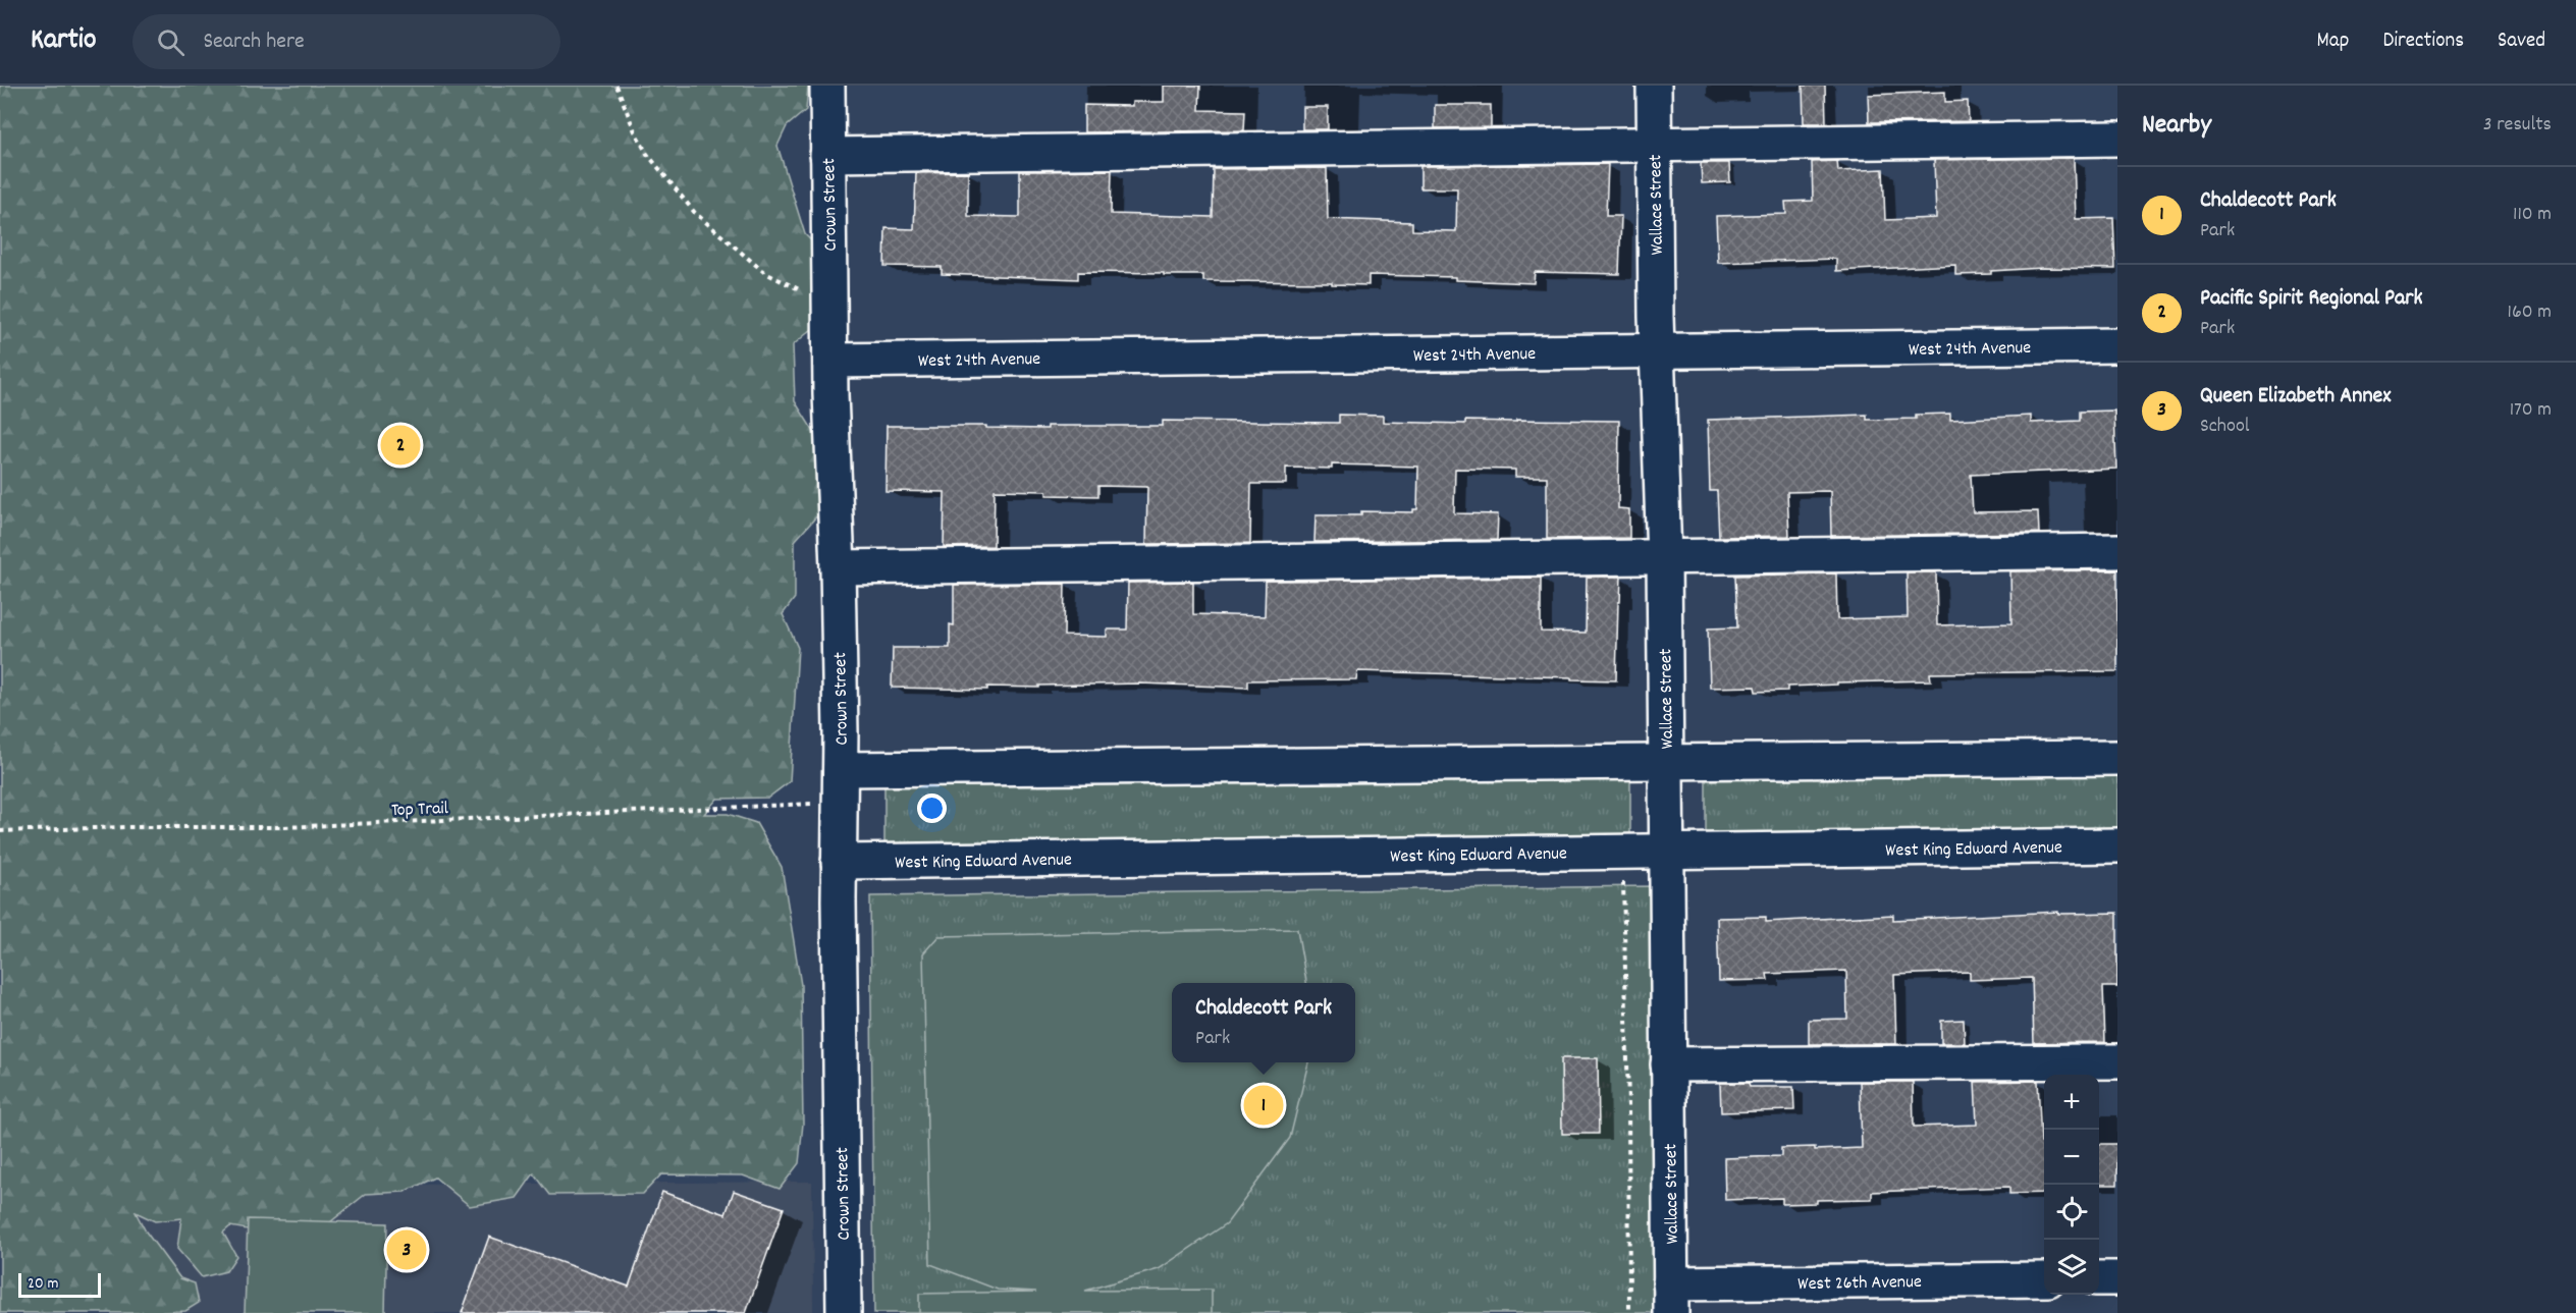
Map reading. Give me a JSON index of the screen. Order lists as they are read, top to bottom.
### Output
{
  "streets": {
    "street": [
      "Crown Street",
      "Wallace Street",
      "West 24th Avenue",
      "West King Edward Avenue",
      "West 26th Avenue"
    ],
    "path": ["Top Trail"]
  },
  "crossings": [
    ["Crown Street", "West 24th Avenue"],
    ["Crown Street", "Top Trail"],
    ["Crown Street", "West King Edward Avenue"],
    ["Wallace Street", "West 24th Avenue"],
    ["Wallace Street", "West King Edward Avenue"],
    ["Wallace Street", "West 26th Avenue"]
  ],
  "scale_bar": "20 m",
  "page": {
    "header": "Kartio",
    "search": "Search here",
    "nav": ["Map", "Directions", "Saved"],
    "heading": ["Nearby", "3 results"],
    "list": [
      {
        "mark": "1",
        "name": "Chaldecott Park",
        "note": "Park",
        "value": "110 m"
      },
      {
        "mark": "2",
        "name": "Pacific Spirit Regional Park",
        "note": "Park",
        "value": "160 m"
      },
      {
        "mark": "3",
        "name": "Queen Elizabeth Annex",
        "note": "School",
        "value": "170 m"
      }
    ],
    "pins": ["2", "1", "3"],
    "popup": ["Chaldecott Park", "Park"],
    "map_buttons": ["+", "−"],
    "scale": "20 m"
  }
}
